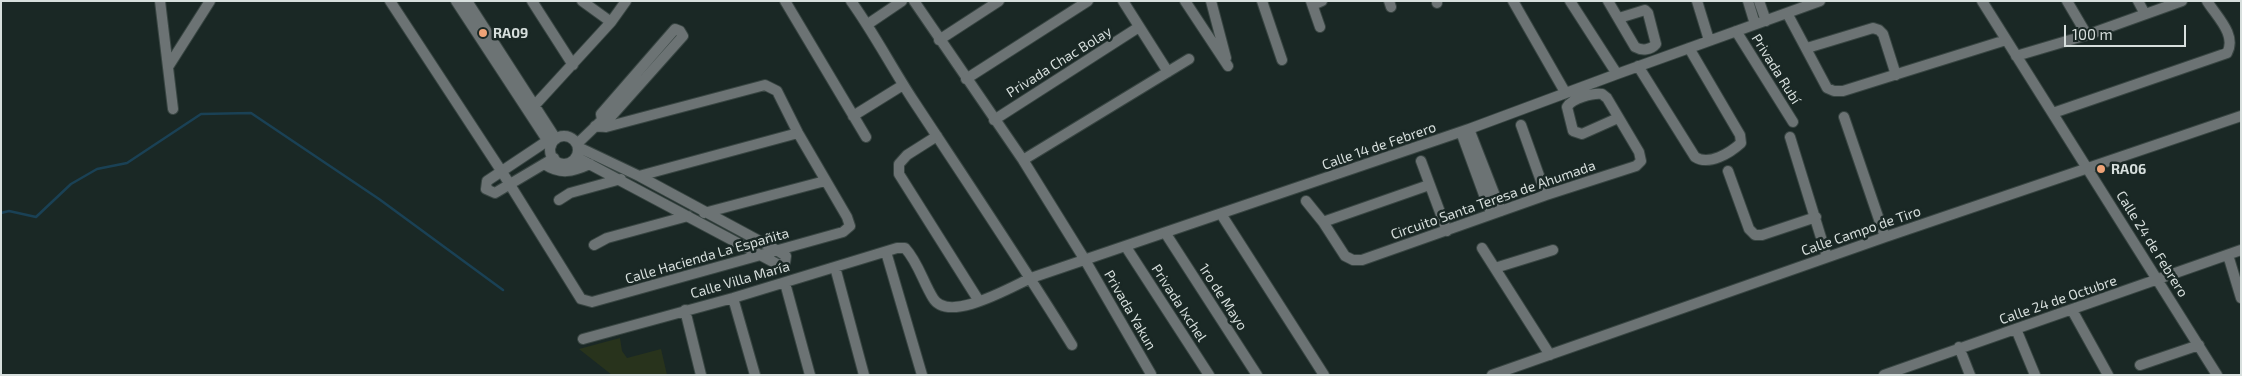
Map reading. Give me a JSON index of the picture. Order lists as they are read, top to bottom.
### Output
{
  "streets": {
    "street": [
      "Privada Chac Bolay",
      "Privada Rubí",
      "Calle 14 de Febrero",
      "Circuito Santa Teresa de Ahumada",
      "Calle Campo de Tiro",
      "Calle 24 de Febrero",
      "Calle Hacienda La Españita",
      "Calle Villa María",
      "1ro de Mayo",
      "Calle 24 de Octubre",
      "Privada Ixchel",
      "Privada Yakun"
    ]
  },
  "crossings": [
    ["Privada Chac Bolay", "Privada Yakun"],
    ["Privada Rubí", "Calle 14 de Febrero"],
    ["Calle 14 de Febrero", "Calle Villa María"],
    ["Calle 14 de Febrero", "1ro de Mayo"],
    ["Calle 14 de Febrero", "Privada Ixchel"],
    ["Calle 14 de Febrero", "Privada Yakun"],
    ["Calle Campo de Tiro", "Calle 24 de Febrero"],
    ["Calle 24 de Febrero", "Calle 24 de Octubre"]
  ],
  "places": ["RA09", "RA06"],
  "scale_bar": "100 m"
}
